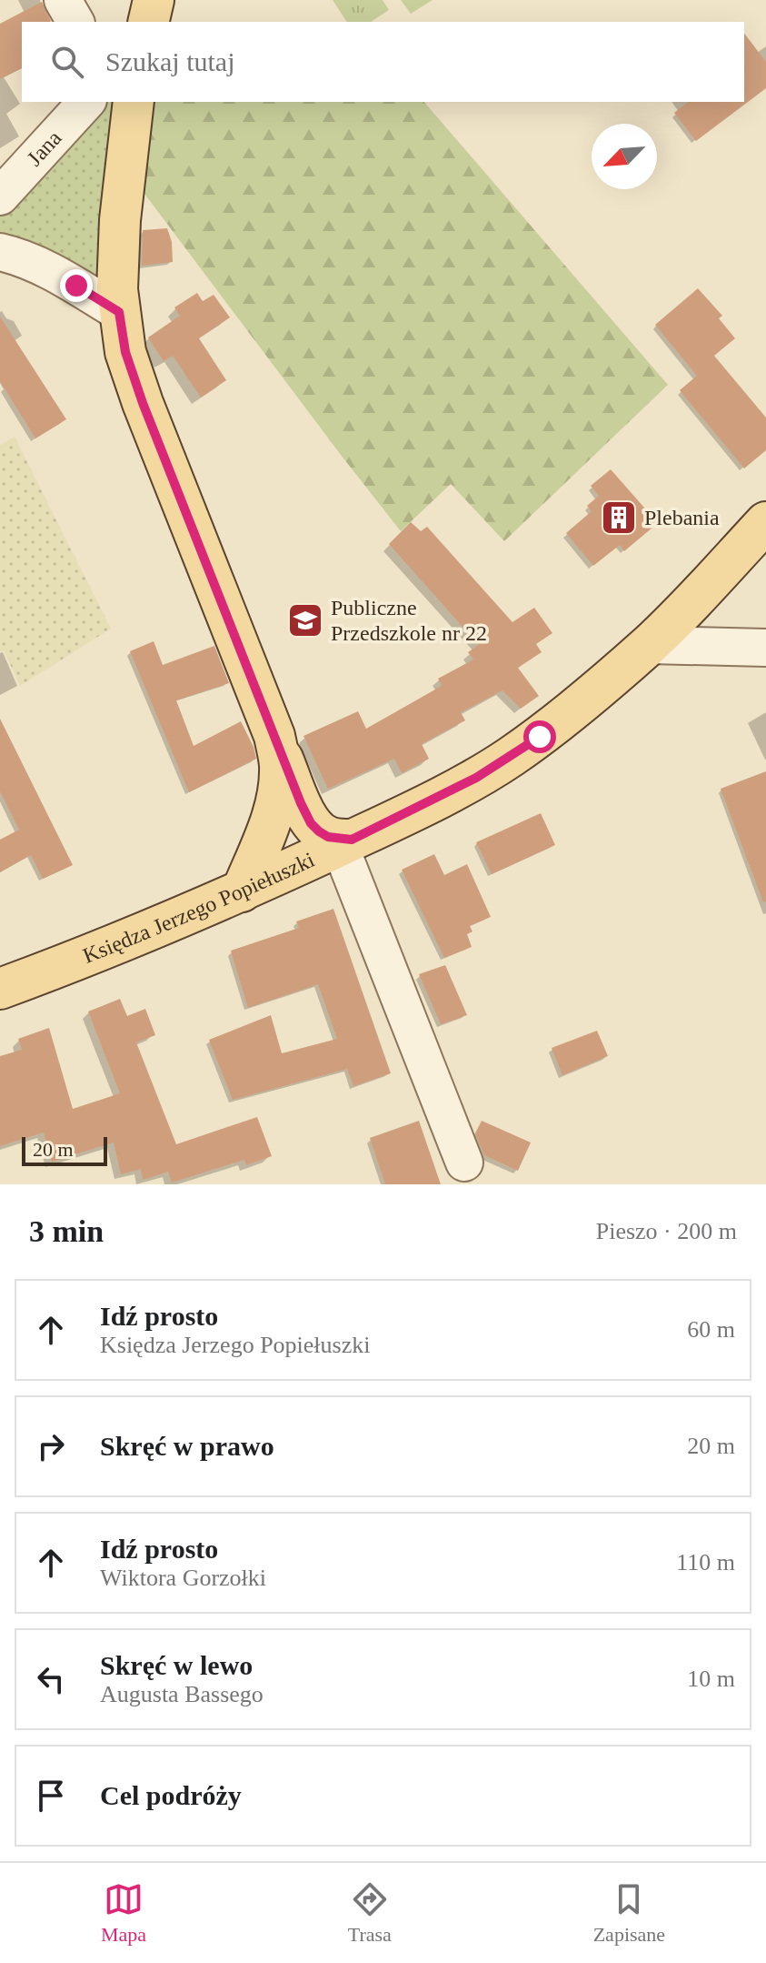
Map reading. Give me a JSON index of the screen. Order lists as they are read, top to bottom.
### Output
{
  "streets": {
    "main road": ["Księdza Jerzego Popiełuszki"],
    "street": ["Jana"]
  },
  "places": {
    "building": ["Plebania"],
    "school or university": ["Publiczne Przedszkole nr 22"]
  },
  "scale_bar": "20 m",
  "north": "bottom left",
  "page": {
    "search": "Szukaj tutaj",
    "scale": "20 m",
    "heading": ["3 min", "Pieszo · 200 m"],
    "list": [
      ["Idź prosto", "Księdza Jerzego Popiełuszki", "60 m"],
      ["Skręć w prawo", "20 m"],
      ["Idź prosto", "Wiktora Gorzołki", "110 m"],
      ["Skręć w lewo", "Augusta Bassego", "10 m"],
      "Cel podróży"
    ],
    "nav": ["Mapa", "Trasa", "Zapisane"]
  }
}
